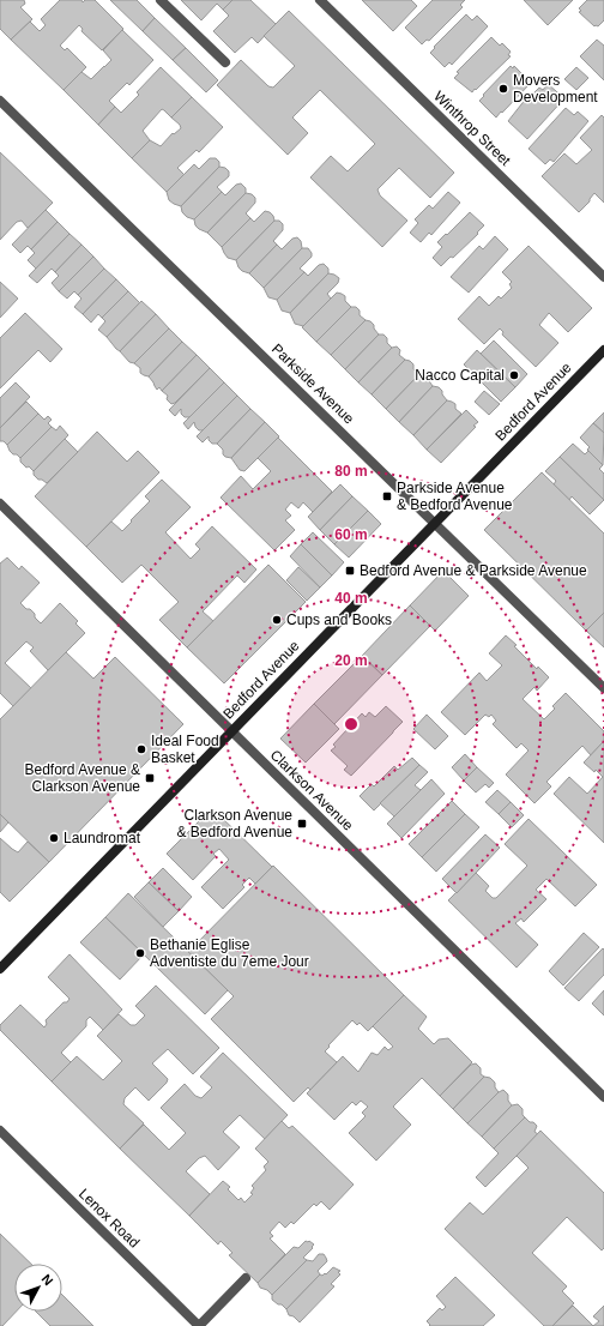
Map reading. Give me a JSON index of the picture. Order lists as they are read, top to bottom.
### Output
{
  "streets": {
    "street": [
      "Winthrop Street",
      "Parkside Avenue",
      "Bedford Avenue",
      "Clarkson Avenue",
      "Lenox Road"
    ]
  },
  "crossings": [
    ["Parkside Avenue", "Bedford Avenue"],
    ["Bedford Avenue", "Clarkson Avenue"]
  ],
  "places": {
    "other": [
      "Movers Development",
      "Nacco Capital",
      "Cups and Books",
      "Ideal Food Basket",
      "Laundromat",
      "Bethanie Eglise Adventiste du 7eme Jour"
    ],
    "transit": [
      "Parkside Avenue & Bedford Avenue",
      "Bedford Avenue & Parkside Avenue",
      "Bedford Avenue & Clarkson Avenue",
      "Clarkson Avenue & Bedford Avenue"
    ]
  },
  "north": "top right",
  "rings": [
    "80 m",
    "60 m",
    "40 m",
    "20 m"
  ]
}
